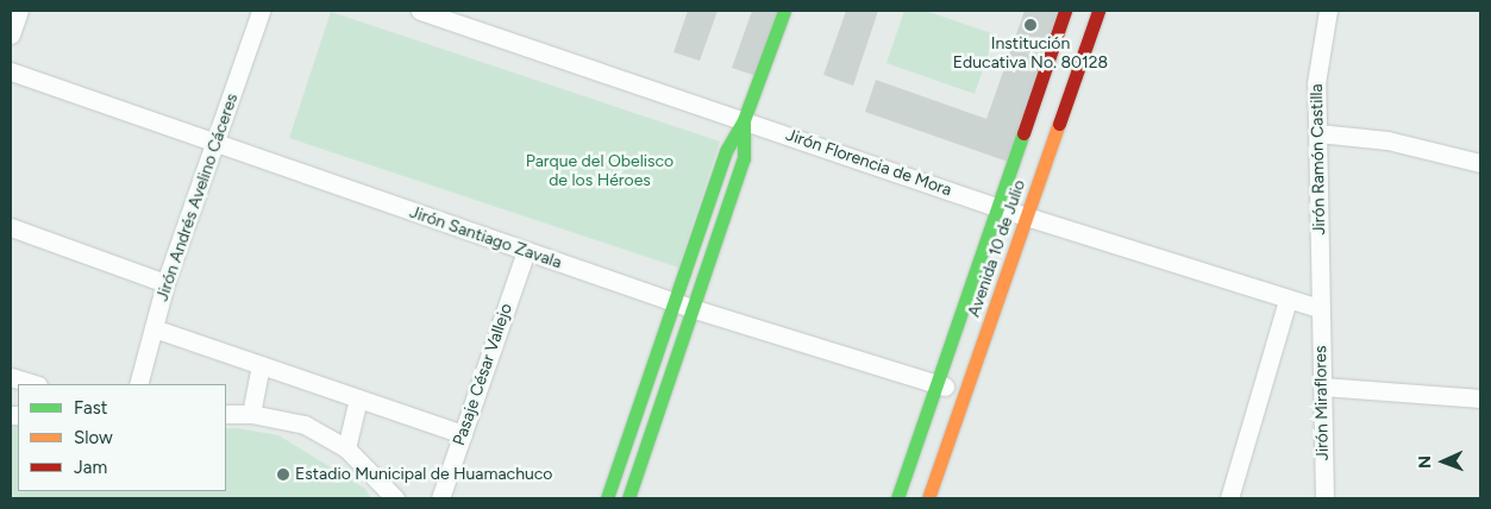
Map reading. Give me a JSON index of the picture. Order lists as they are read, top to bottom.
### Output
{
  "streets": {
    "main road": ["Avenida 10 de Julio"],
    "street": [
      "Jirón Ramón Castilla",
      "Jirón Florencia de Mora",
      "Jirón Andrés Avelino Cáceres",
      "Jirón Santiago Zavala",
      "Pasaje César Vallejo",
      "Jirón Miraflores"
    ]
  },
  "crossings": [
    ["Jirón Ramón Castilla", "Jirón Florencia de Mora"],
    ["Jirón Ramón Castilla", "Jirón Miraflores"],
    ["Jirón Florencia de Mora", "Avenida 10 de Julio"],
    ["Jirón Florencia de Mora", "Jirón Miraflores"],
    ["Jirón Andrés Avelino Cáceres", "Jirón Santiago Zavala"],
    ["Jirón Santiago Zavala", "Avenida 10 de Julio"],
    ["Jirón Santiago Zavala", "Pasaje César Vallejo"]
  ],
  "parks": ["Parque del Obelisco de los Héroes"],
  "places": ["Institución Educativa No. 80128", "Estadio Municipal de Huamachuco"],
  "legend": ["Fast", "Slow", "Jam"],
  "north": "left"
}
